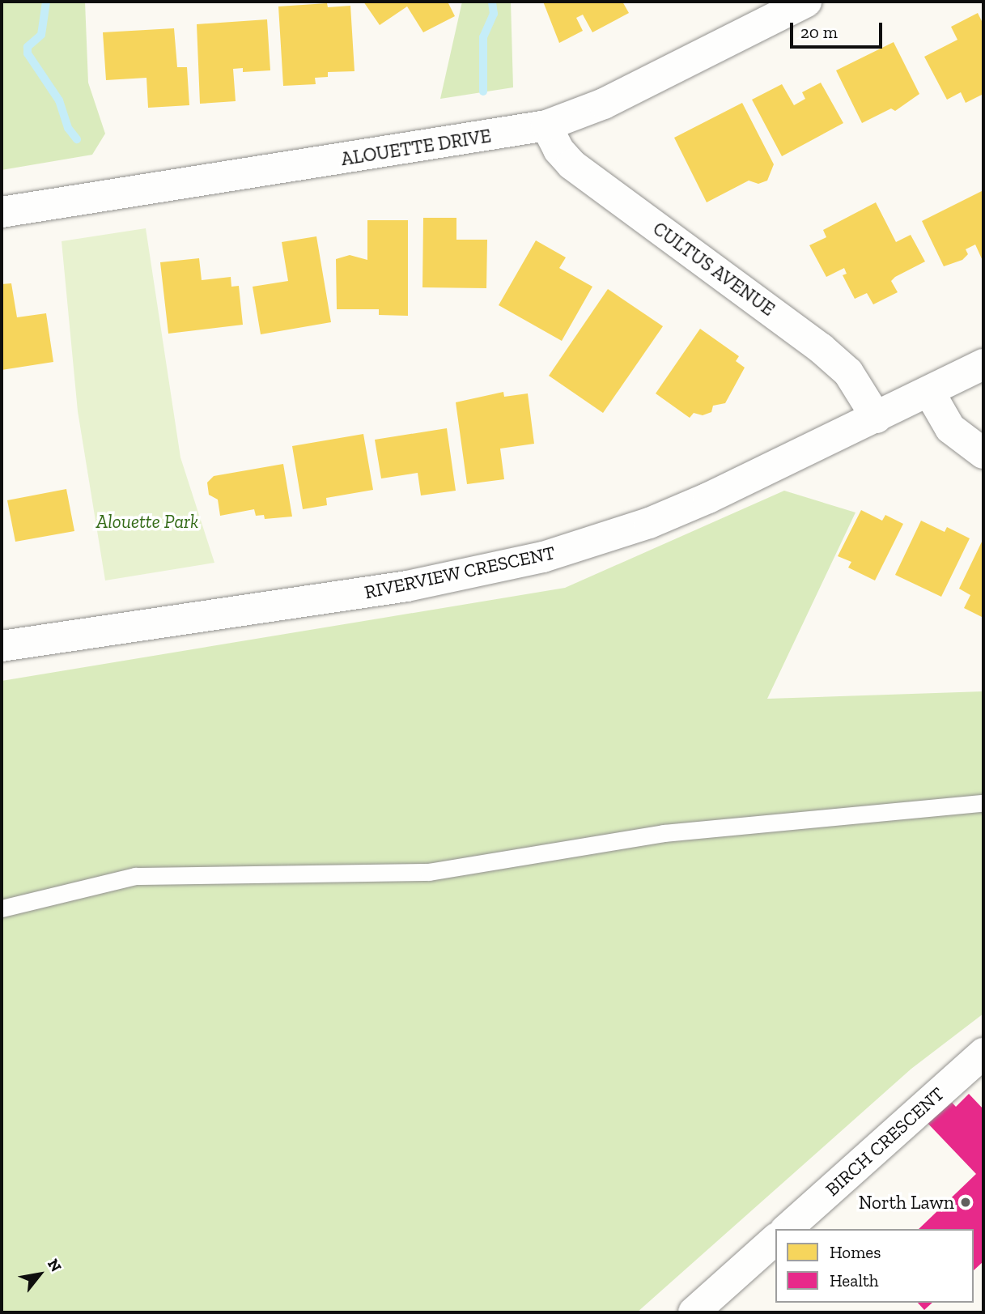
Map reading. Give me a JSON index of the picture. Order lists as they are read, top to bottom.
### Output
{
  "streets": {
    "street": [
      "ALOUETTE DRIVE",
      "CULTUS AVENUE",
      "RIVERVIEW CRESCENT",
      "BIRCH CRESCENT"
    ]
  },
  "crossings": [
    ["ALOUETTE DRIVE", "CULTUS AVENUE"],
    ["CULTUS AVENUE", "RIVERVIEW CRESCENT"]
  ],
  "parks": ["Alouette Park"],
  "places": ["North Lawn"],
  "legend": ["Homes", "Health"],
  "scale_bar": "20 m",
  "north": "top right"
}
